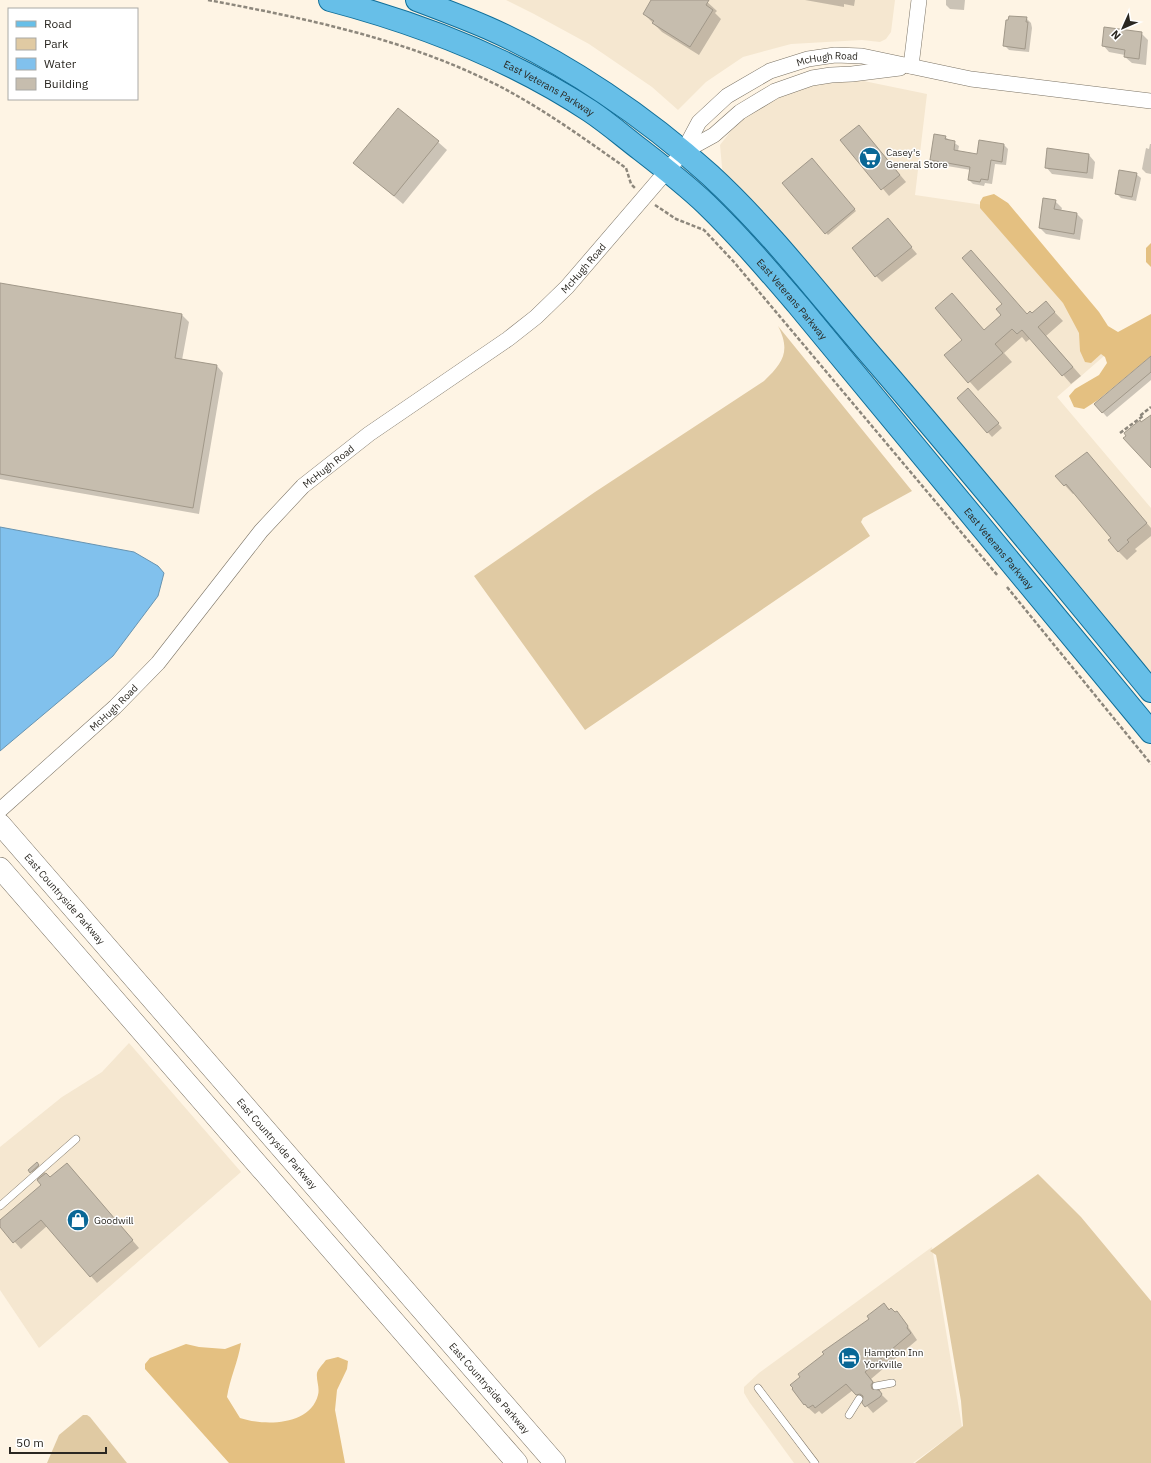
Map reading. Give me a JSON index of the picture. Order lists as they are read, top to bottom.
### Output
{
  "streets": {
    "main road": ["East Veterans Parkway"],
    "street": ["McHugh Road", "East Countryside Parkway"]
  },
  "crossings": [
    ["McHugh Road", "East Veterans Parkway"]
  ],
  "places": {
    "supermarket": ["Casey's General Store"],
    "shop": ["Goodwill"],
    "hotel": ["Hampton Inn Yorkville"]
  },
  "legend": [
    "Road",
    "Park",
    "Water",
    "Building"
  ],
  "scale_bar": "50 m",
  "north": "bottom left"
}
